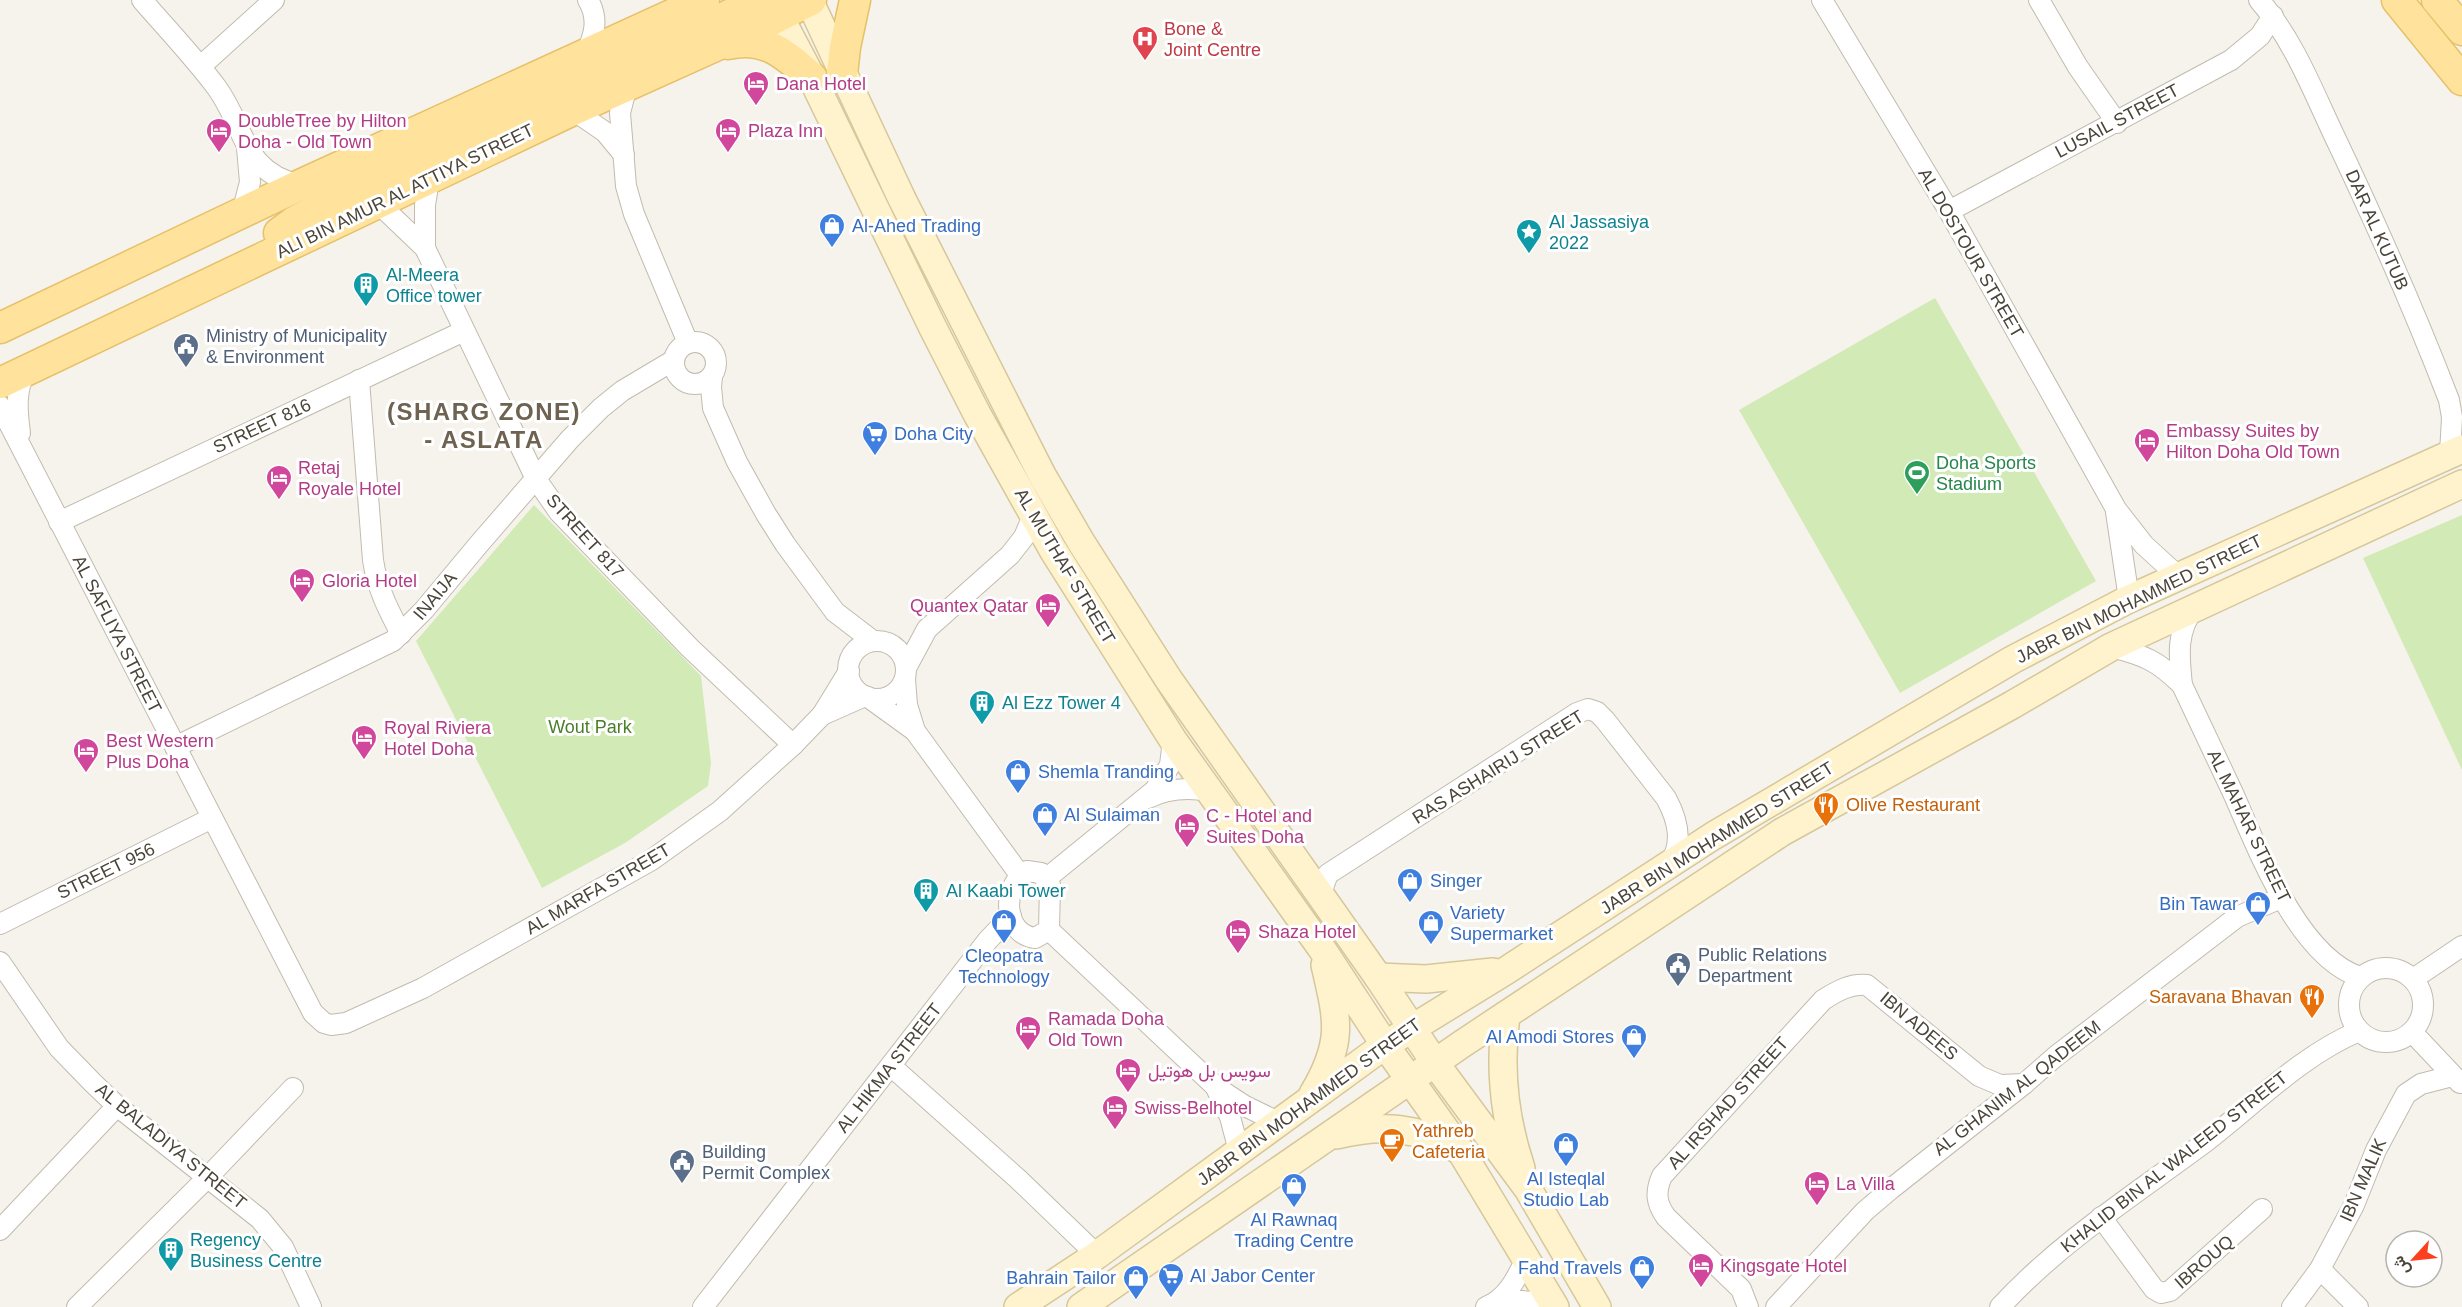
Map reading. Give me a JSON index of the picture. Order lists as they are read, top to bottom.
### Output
{
  "streets": {
    "main road": ["ALI BIN AMUR AL ATTIYA STREET"],
    "street": [
      "LUSAIL STREET",
      "DAR AL KUTUB",
      "AL DOSTOUR STREET",
      "STREET 816",
      "STREET 817",
      "AL MUTHAF STREET",
      "INAIJA",
      "JABR BIN MOHAMMED STREET",
      "AL SAFLIYA STREET",
      "RAS ASHAIRIJ STREET",
      "AL MAHAR STREET",
      "STREET 956",
      "AL MARFA STREET",
      "IBN ADEES",
      "AL HIKMA STREET",
      "AL GHANIM AL QADEEM",
      "AL IRSHAD STREET",
      "AL BALADIYA STREET",
      "KHALID BIN AL WALEED STREET",
      "IBN MALIK",
      "IBROUQ"
    ]
  },
  "crossings": [
    ["LUSAIL STREET", "DAR AL KUTUB"],
    ["LUSAIL STREET", "AL DOSTOUR STREET"],
    ["ALI BIN AMUR AL ATTIYA STREET", "STREET 817"],
    ["ALI BIN AMUR AL ATTIYA STREET", "AL MUTHAF STREET"],
    ["ALI BIN AMUR AL ATTIYA STREET", "AL SAFLIYA STREET"],
    ["DAR AL KUTUB", "JABR BIN MOHAMMED STREET"],
    ["AL DOSTOUR STREET", "JABR BIN MOHAMMED STREET"],
    ["STREET 816", "STREET 817"],
    ["STREET 816", "AL SAFLIYA STREET"],
    ["STREET 817", "INAIJA"],
    ["STREET 817", "AL MARFA STREET"],
    ["AL MUTHAF STREET", "JABR BIN MOHAMMED STREET"],
    ["AL MUTHAF STREET", "RAS ASHAIRIJ STREET"],
    ["INAIJA", "AL SAFLIYA STREET"],
    ["JABR BIN MOHAMMED STREET", "RAS ASHAIRIJ STREET"],
    ["JABR BIN MOHAMMED STREET", "AL MAHAR STREET"],
    ["AL SAFLIYA STREET", "STREET 956"],
    ["AL SAFLIYA STREET", "AL MARFA STREET"],
    ["AL MAHAR STREET", "AL GHANIM AL QADEEM"],
    ["AL MAHAR STREET", "KHALID BIN AL WALEED STREET"],
    ["IBN ADEES", "AL GHANIM AL QADEEM"],
    ["IBN ADEES", "AL IRSHAD STREET"],
    ["KHALID BIN AL WALEED STREET", "IBROUQ"]
  ],
  "districts": ["(SHARG ZONE) - ASLATA"],
  "parks": ["Wout Park"],
  "places": {
    "hospital": ["Bone & Joint Centre"],
    "hotel": [
      "Dana Hotel",
      "DoubleTree by Hilton Doha - Old Town",
      "Plaza Inn",
      "Embassy Suites by Hilton Doha Old Town",
      "Retaj Royale Hotel",
      "Gloria Hotel",
      "Quantex Qatar",
      "Royal Riviera Hotel Doha",
      "Best Western Plus Doha",
      "C - Hotel and Suites Doha",
      "Shaza Hotel",
      "Ramada Doha Old Town",
      "سويس بل هوتيل",
      "Swiss-Belhotel",
      "La Villa",
      "Kingsgate Hotel"
    ],
    "shop": [
      "Al-Ahed Trading",
      "Shemla Tranding",
      "Al Sulaiman",
      "Singer",
      "Bin Tawar",
      "Cleopatra Technology",
      "Variety Supermarket",
      "Al Amodi Stores",
      "Al Isteqlal Studio Lab",
      "Al Rawnaq Trading Centre",
      "Fahd Travels",
      "Bahrain Tailor"
    ],
    "place": ["Al Jassasiya 2022"],
    "building": [
      "Al-Meera Office tower",
      "Al Ezz Tower 4",
      "Al Kaabi Tower",
      "Regency Business Centre"
    ],
    "public building": ["Ministry of Municipality & Environment", "Public Relations Department", "Building Permit Complex"],
    "supermarket": ["Doha City", "Al Jabor Center"],
    "sports": ["Doha Sports Stadium"],
    "restaurant": ["Olive Restaurant", "Saravana Bhavan"],
    "cafe": ["Yathreb Cafeteria"]
  },
  "north": "bottom left"
}
